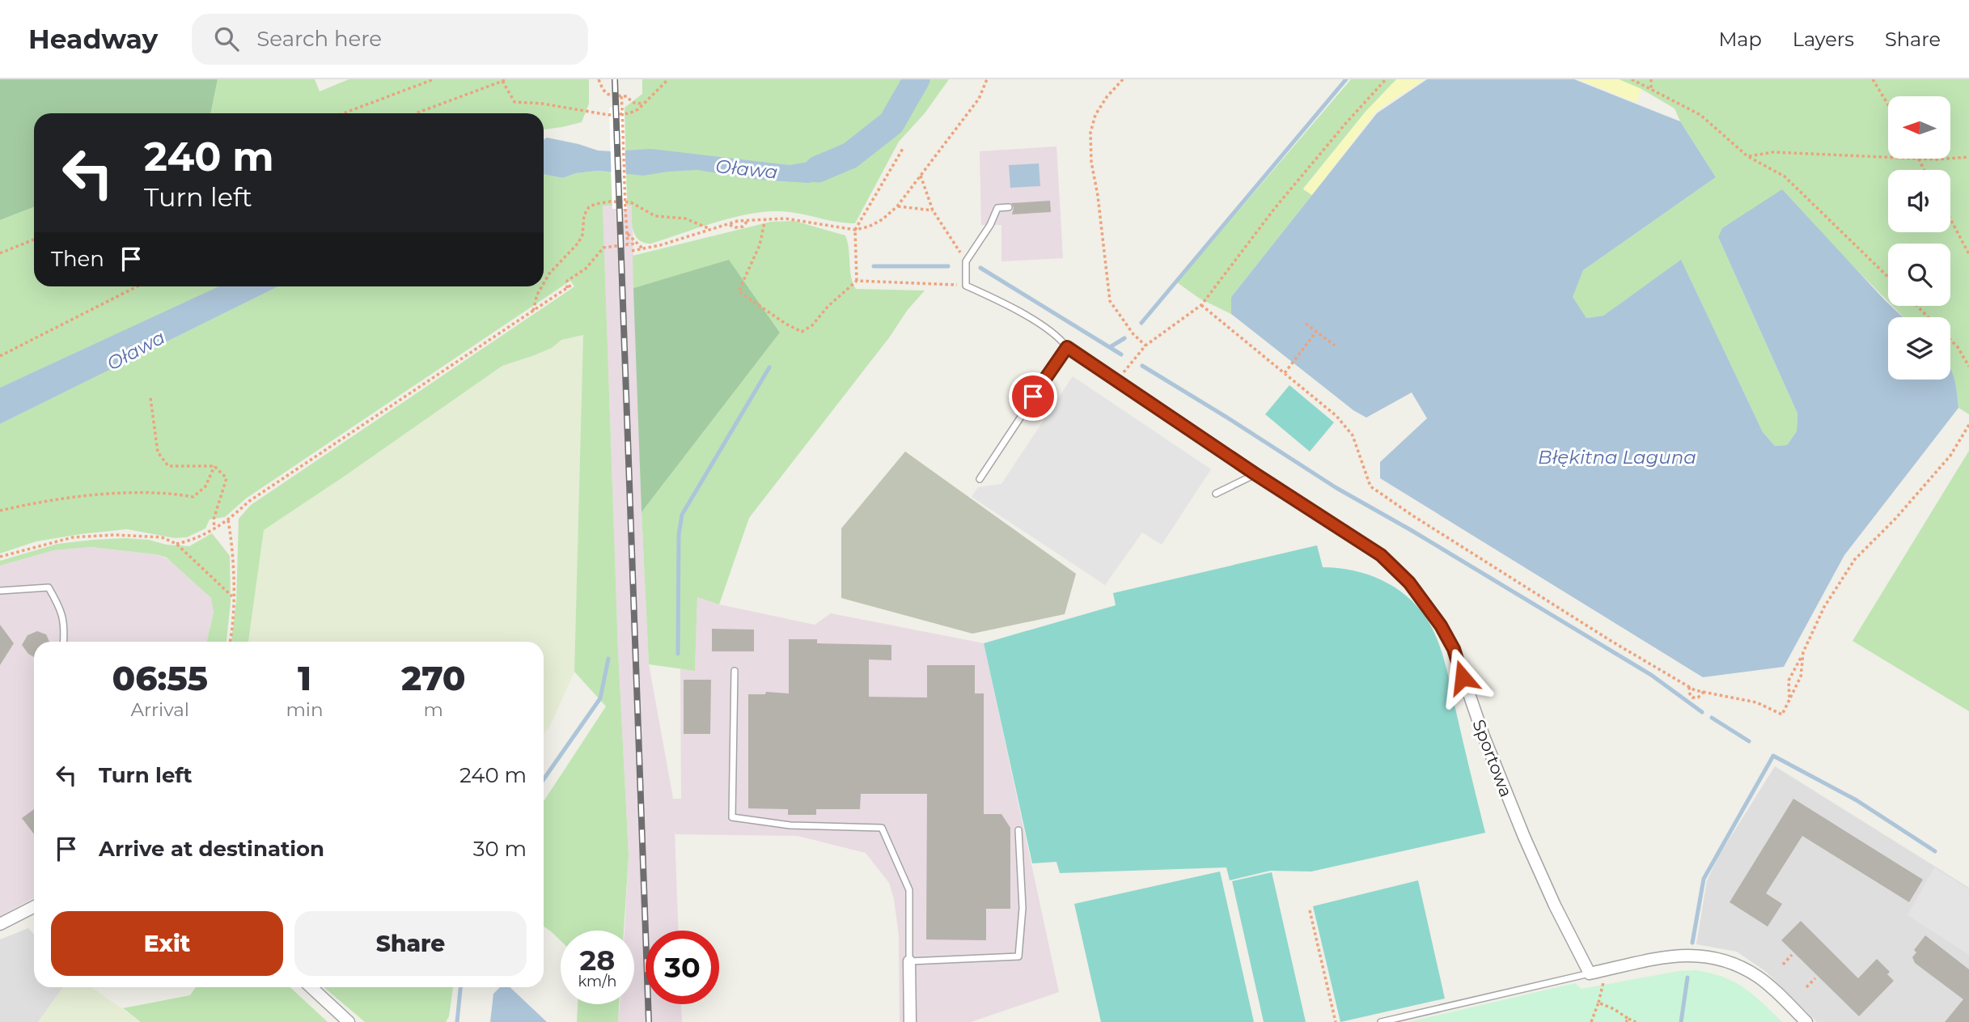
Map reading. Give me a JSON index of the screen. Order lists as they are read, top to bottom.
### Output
{
  "streets": {
    "street": ["Sportowa"]
  },
  "water": ["Oława", "Błękitna Laguna"],
  "north": "left",
  "page": {
    "header": "Headway",
    "search": "Search here",
    "nav": ["Map", "Layers", "Share"],
    "turn": ["240 m", "Turn left"],
    "then": "Then",
    "eta": [
      "06:55",
      "Arrival",
      "1",
      "min",
      "270",
      "m"
    ],
    "list": [
      {
        "name": "Turn left",
        "value": "240 m"
      },
      {
        "name": "Arrive at destination",
        "value": "30 m"
      }
    ],
    "buttons": ["Exit", "Share"],
    "speed": "28 km/h",
    "limit": "30"
  }
}
